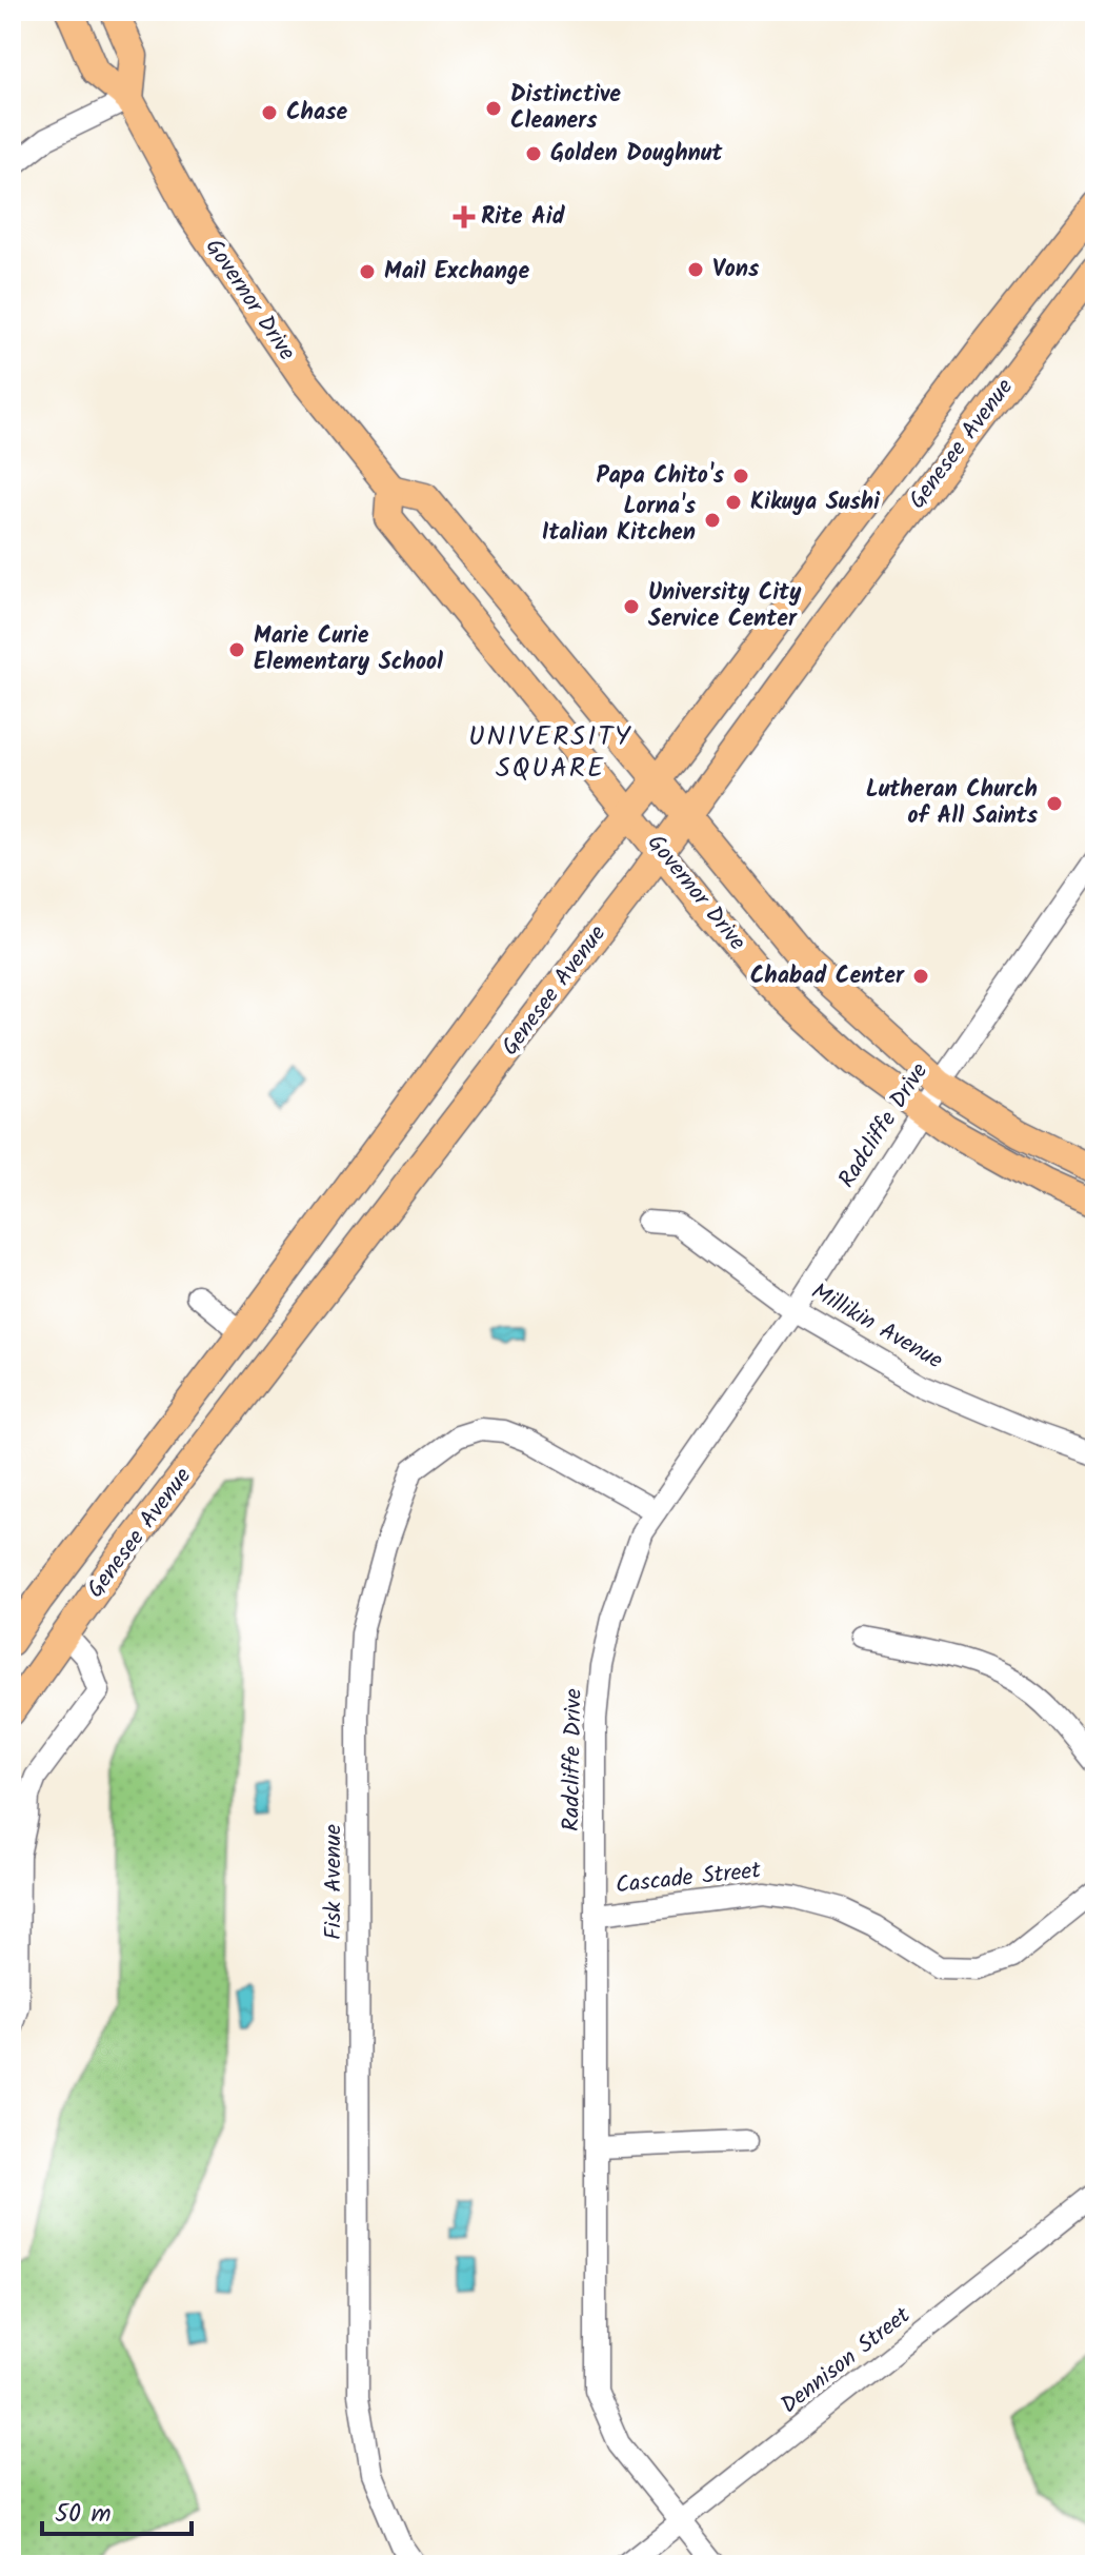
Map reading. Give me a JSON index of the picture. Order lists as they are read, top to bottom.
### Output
{
  "streets": {
    "main road": ["Governor Drive", "Genesee Avenue"],
    "street": [
      "Radcliffe Drive",
      "Millikin Avenue",
      "Cascade Street",
      "Fisk Avenue",
      "Dennison Street"
    ]
  },
  "crossings": [
    ["Governor Drive", "Genesee Avenue"],
    ["Governor Drive", "Radcliffe Drive"],
    ["Radcliffe Drive", "Millikin Avenue"],
    ["Radcliffe Drive", "Cascade Street"],
    ["Radcliffe Drive", "Fisk Avenue"],
    ["Radcliffe Drive", "Dennison Street"]
  ],
  "districts": ["UNIVERSITY SQUARE"],
  "places": {
    "other": [
      "Distinctive Cleaners",
      "Chase",
      "Golden Doughnut",
      "Vons",
      "Mail Exchange",
      "Papa Chito's",
      "Kikuya Sushi",
      "Lorna's Italian Kitchen",
      "University City Service Center",
      "Marie Curie Elementary School",
      "Lutheran Church of All Saints",
      "Chabad Center"
    ],
    "health": ["Rite Aid"]
  },
  "scale_bar": "50 m"
}
